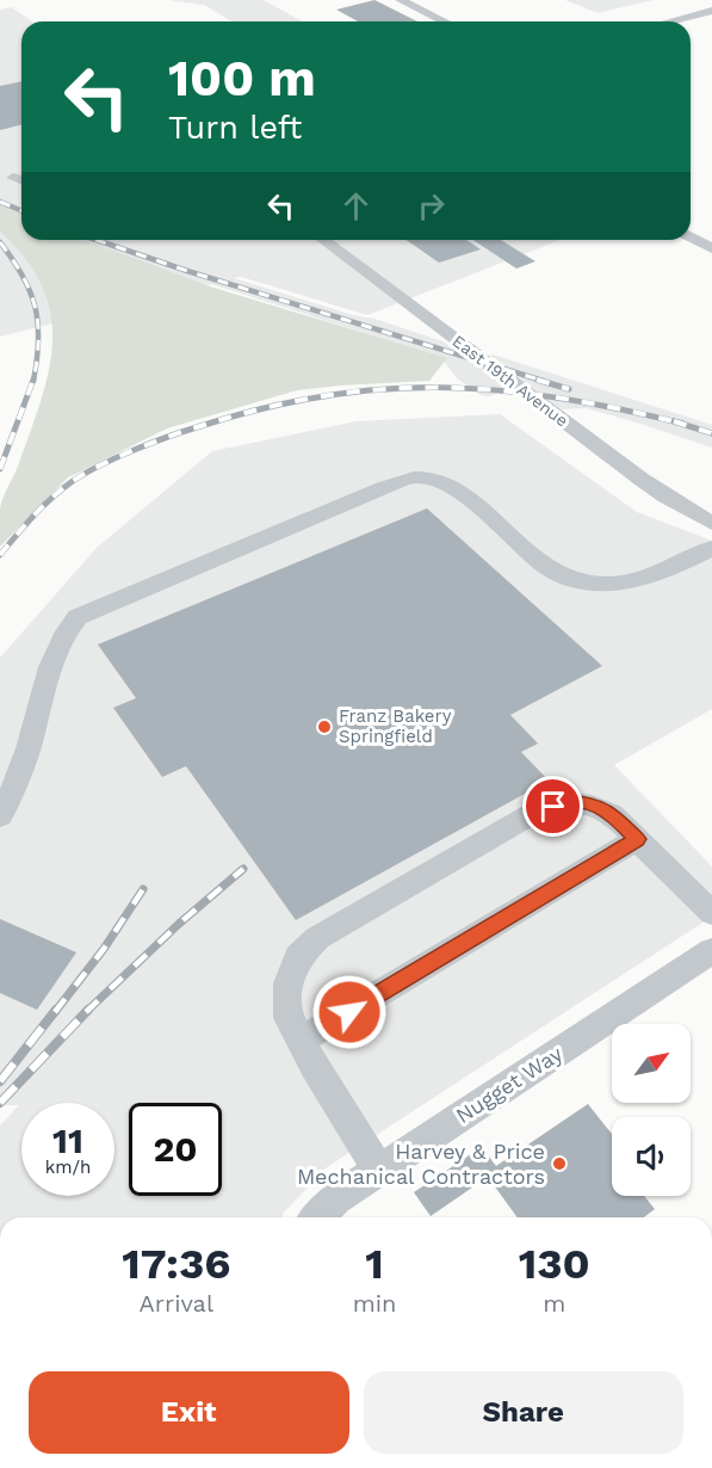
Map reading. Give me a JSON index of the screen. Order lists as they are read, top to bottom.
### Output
{
  "streets": {
    "street": ["East 19th Avenue", "Nugget Way"]
  },
  "places": ["Franz Bakery Springfield", "Harvey & Price Mechanical Contractors"],
  "north": "top right",
  "page": {
    "turn": ["100 m", "Turn left"],
    "speed": "11 km/h",
    "limit": "20",
    "eta": [
      "17:36",
      "Arrival",
      "1",
      "min",
      "130",
      "m"
    ],
    "buttons": ["Exit", "Share"]
  }
}
